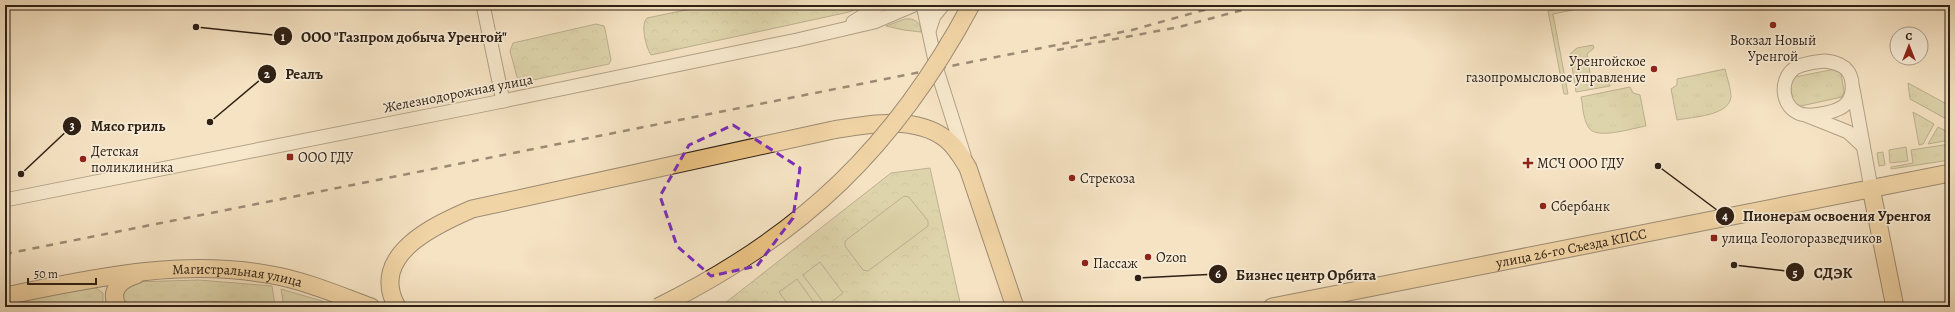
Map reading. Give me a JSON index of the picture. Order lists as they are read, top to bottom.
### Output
{
  "streets": {
    "main road": ["улица 26-го Съезда КПСС", "Магистральная улица"],
    "street": ["Железнодорожная улица"]
  },
  "places": {
    "other": [
      "Вокзал Новый Уренгой",
      "ООО \"Газпром добыча Уренгой\"",
      "Уренгойское газопромысловое управление",
      "Реалъ",
      "Детская поликлиника",
      "Пионерам освоения Уренгоя",
      "Мясо гриль",
      "Стрекоза",
      "Сбербанк",
      "Ozon",
      "Пассаж",
      "СДЭК",
      "Бизнес центр Орбита"
    ],
    "transit": ["ООО ГДУ", "улица Геологоразведчиков"],
    "health": ["МСЧ ООО ГДУ"]
  },
  "scale_bar": "50 m",
  "north": "top"
}
